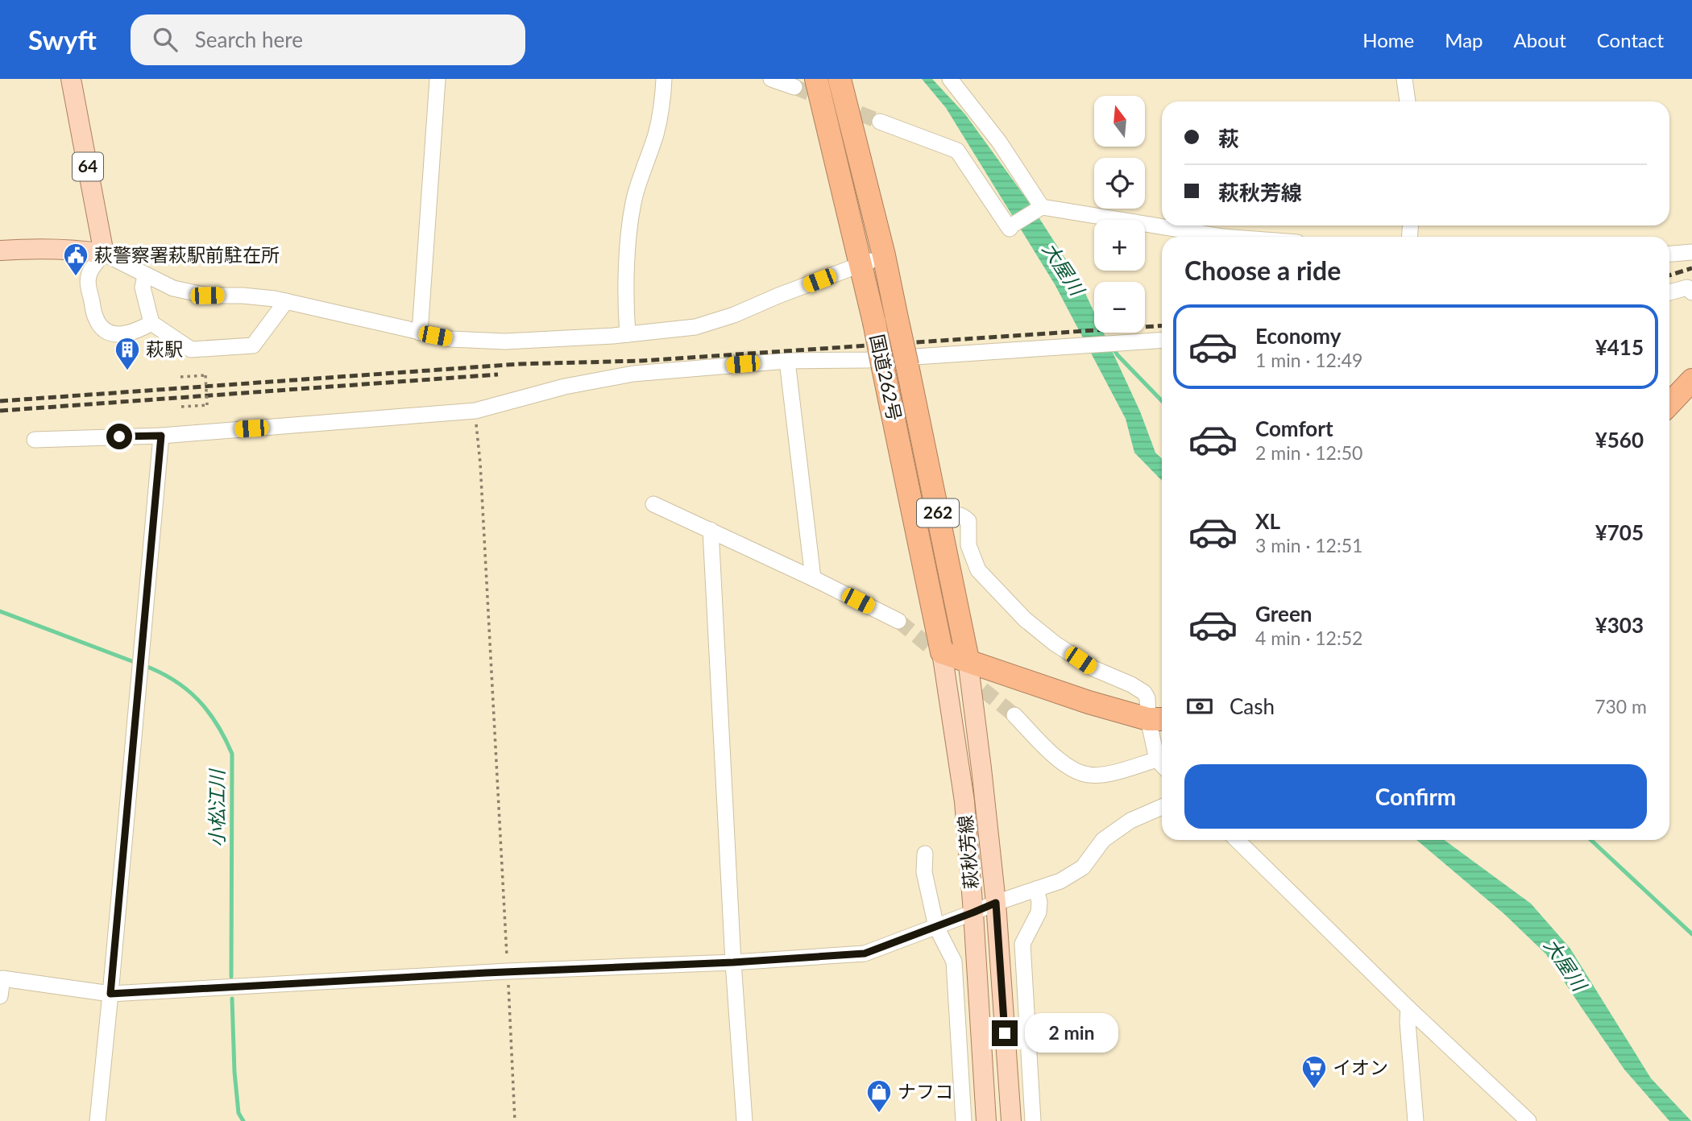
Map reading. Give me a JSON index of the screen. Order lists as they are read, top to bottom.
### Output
{
  "streets": {
    "highway": ["国道262号", "262"],
    "main road": ["64", "萩秋芳線"]
  },
  "crossings": [
    ["国道262号", "萩秋芳線"]
  ],
  "water": ["大屋川", "小松江川"],
  "places": {
    "public building": ["萩警察署萩駅前駐在所"],
    "building": ["萩駅"],
    "supermarket": ["イオン"],
    "shop": ["ナフコ"]
  },
  "north": "top",
  "page": {
    "header": "Swyft",
    "search": "Search here",
    "nav": [
      "Home",
      "Map",
      "About",
      "Contact"
    ],
    "map_buttons": ["+", "−"],
    "banner": ["萩", "萩秋芳線"],
    "heading": "Choose a ride",
    "list": [
      {
        "name": "Economy",
        "note": "1 min · 12:49",
        "value": "¥415"
      },
      {
        "name": "Comfort",
        "note": "2 min · 12:50",
        "value": "¥560"
      },
      {
        "name": "XL",
        "note": "3 min · 12:51",
        "value": "¥705"
      },
      {
        "name": "Green",
        "note": "4 min · 12:52",
        "value": "¥303"
      }
    ],
    "pay": ["Cash", "730 m"],
    "buttons": "Confirm",
    "bubble": "2 min"
  }
}
